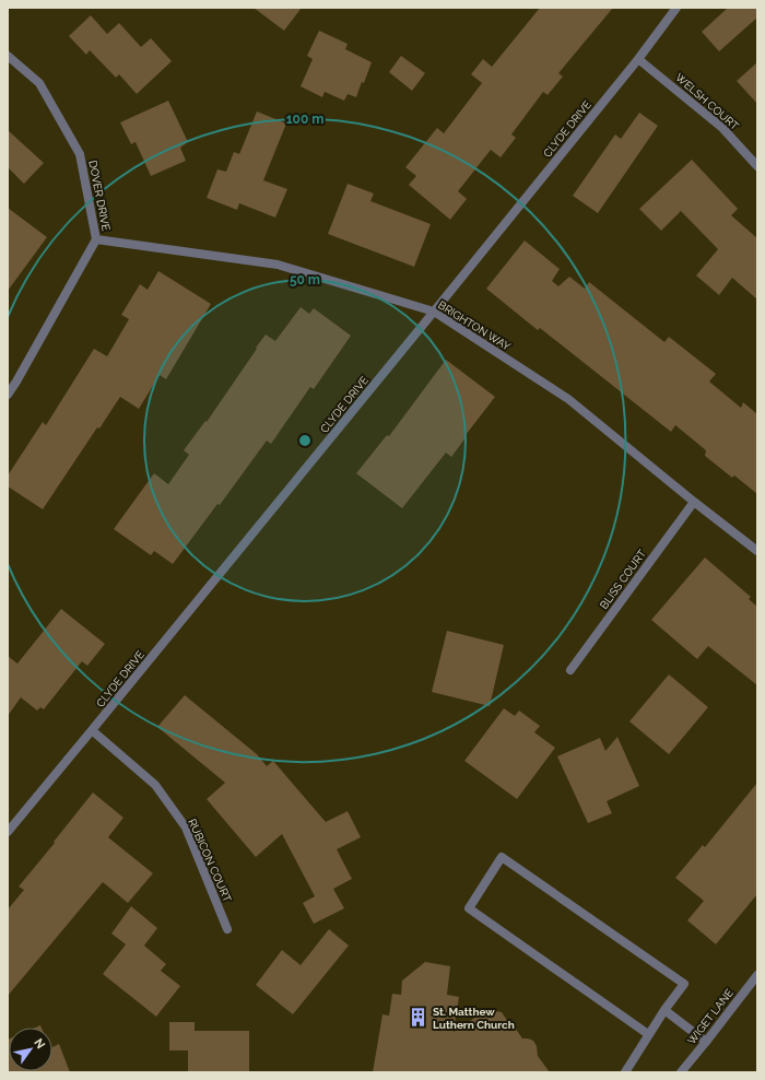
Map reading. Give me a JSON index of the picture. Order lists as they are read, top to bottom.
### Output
{
  "streets": {
    "street": [
      "WELSH COURT",
      "CLYDE DRIVE",
      "DOVER DRIVE",
      "BRIGHTON WAY",
      "BLISS COURT",
      "RUBICON COURT",
      "WIGET LANE"
    ]
  },
  "crossings": [
    ["WELSH COURT", "CLYDE DRIVE"],
    ["CLYDE DRIVE", "BRIGHTON WAY"],
    ["CLYDE DRIVE", "RUBICON COURT"],
    ["DOVER DRIVE", "BRIGHTON WAY"],
    ["BRIGHTON WAY", "BLISS COURT"]
  ],
  "places": {
    "building": ["St. Matthew Luthern Church"]
  },
  "north": "top right",
  "rings": ["100 m", "50 m"]
}
